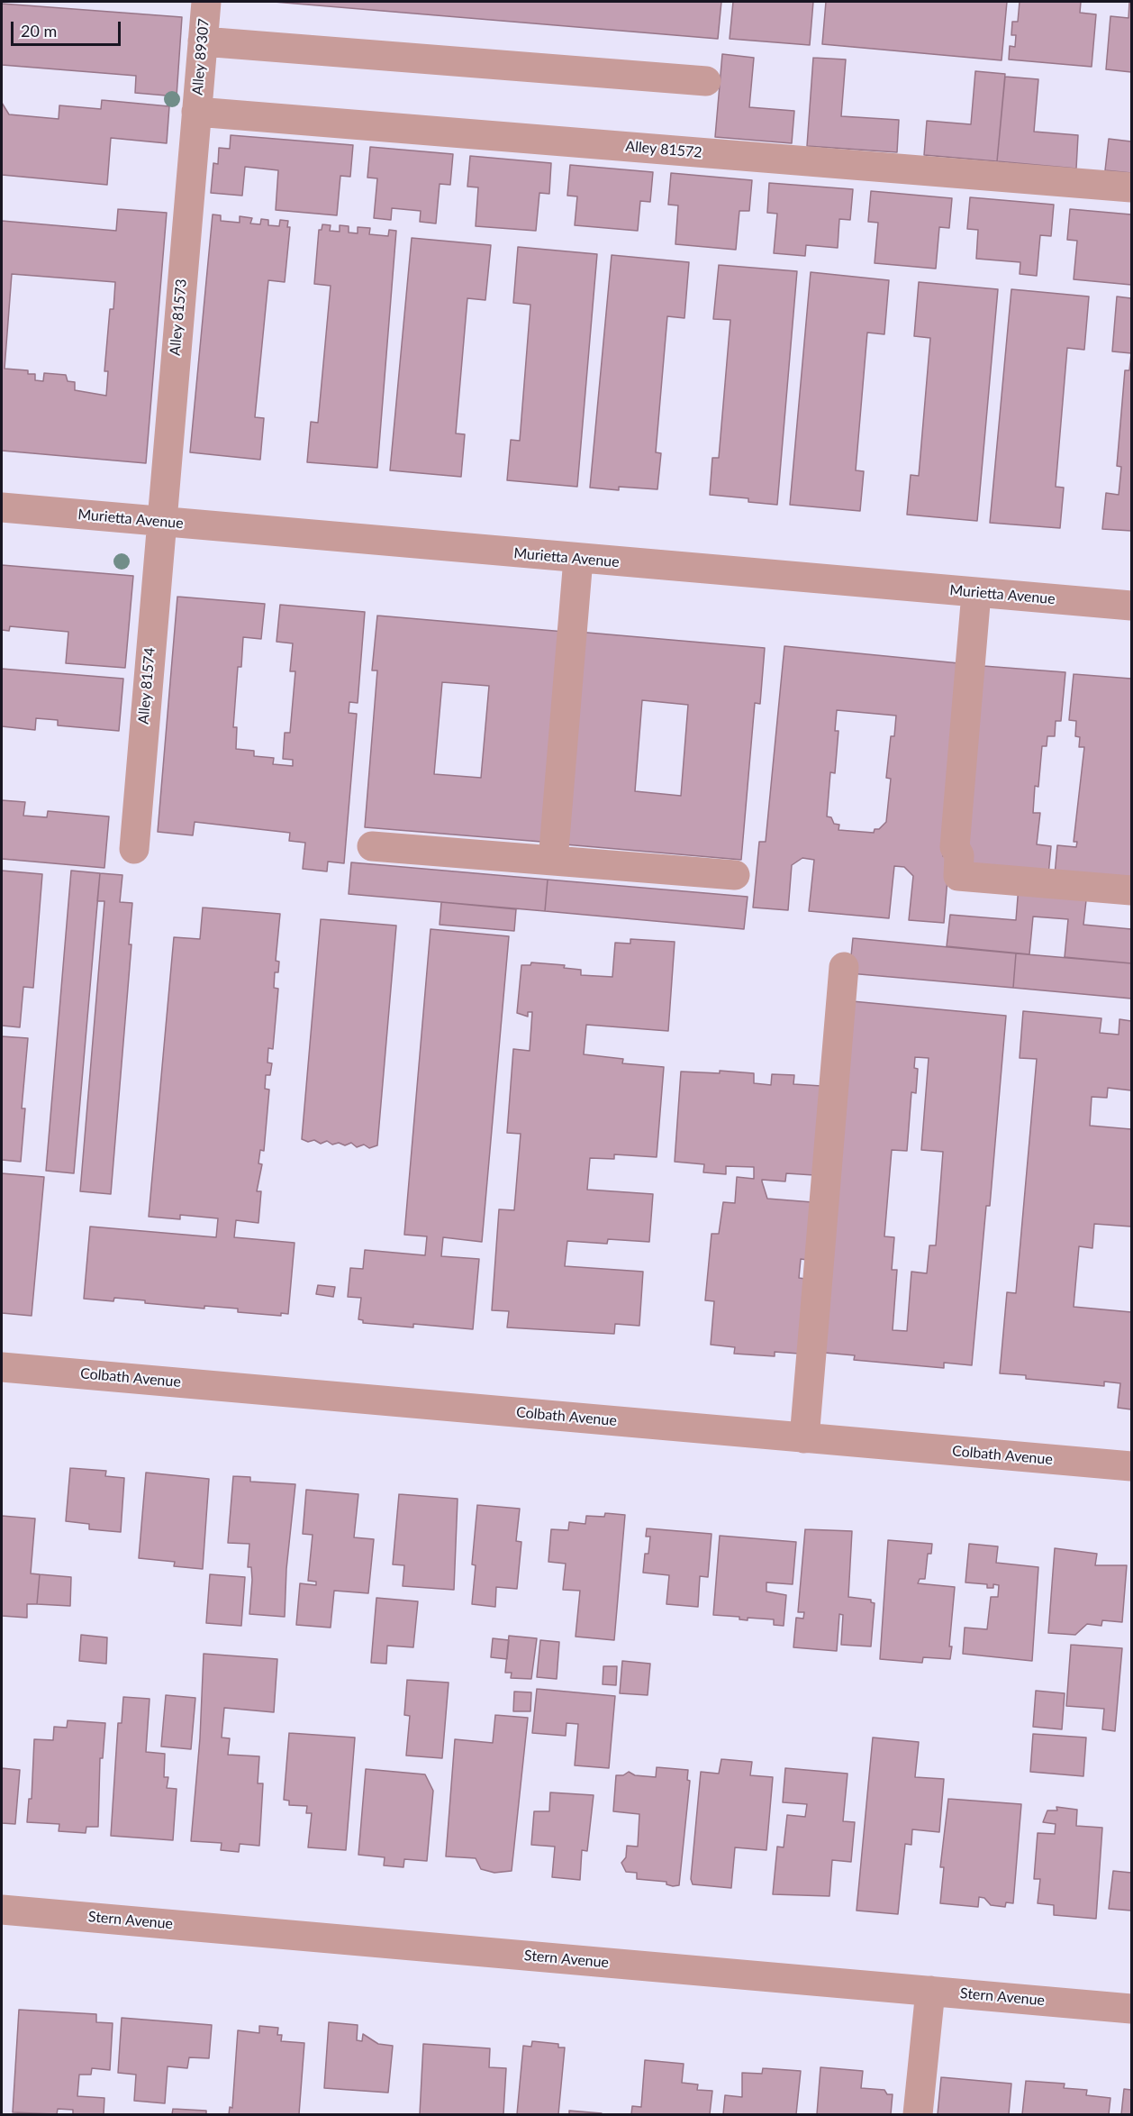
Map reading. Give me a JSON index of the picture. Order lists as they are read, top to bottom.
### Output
{
  "streets": {
    "street": [
      "Alley 89307",
      "Alley 81572",
      "Alley 81573",
      "Murietta Avenue",
      "Alley 81574",
      "Colbath Avenue",
      "Stern Avenue"
    ]
  },
  "crossings": [
    ["Alley 89307", "Alley 81572"],
    ["Alley 89307", "Alley 81573"],
    ["Alley 81572", "Alley 81573"],
    ["Alley 81573", "Murietta Avenue"],
    ["Alley 81573", "Alley 81574"],
    ["Murietta Avenue", "Alley 81574"]
  ],
  "scale_bar": "20 m"
}
